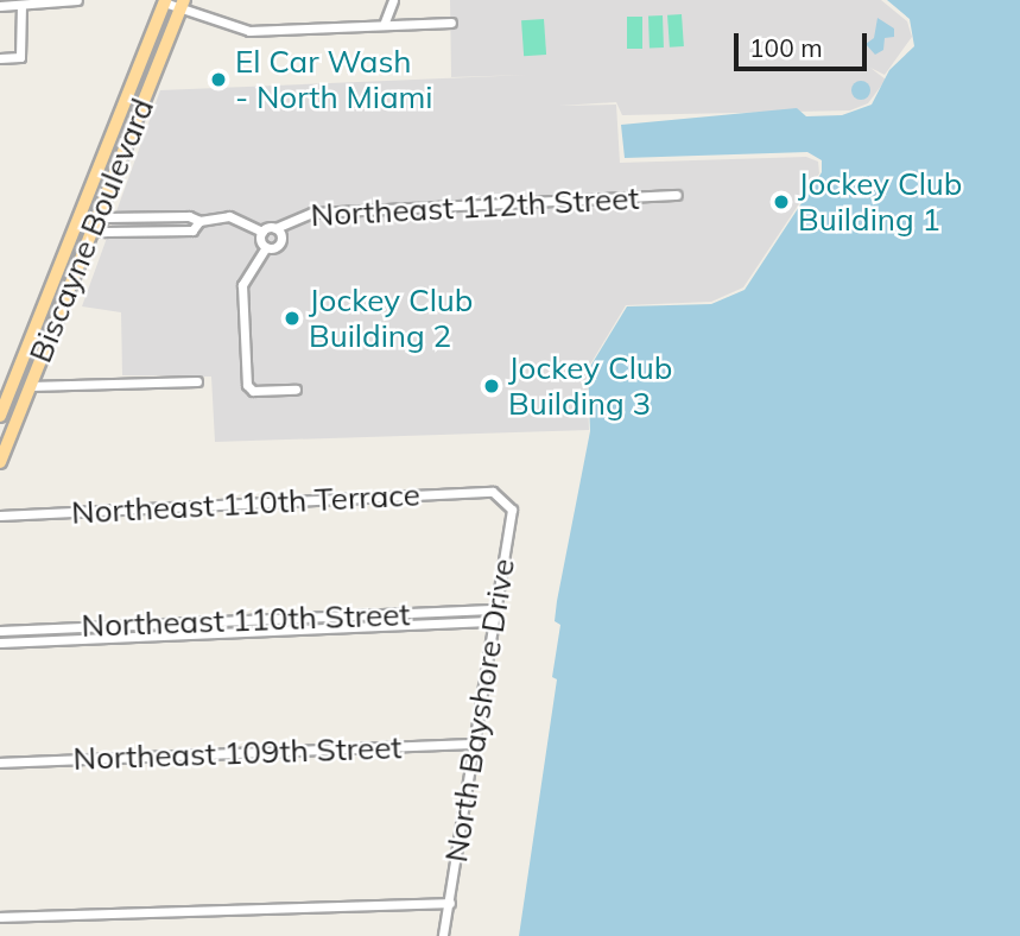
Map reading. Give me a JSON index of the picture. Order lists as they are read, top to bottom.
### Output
{
  "streets": {
    "main road": ["Biscayne Boulevard"],
    "street": [
      "Northeast 112th Street",
      "Northeast 110th Terrace",
      "Northeast 110th Street",
      "North Bayshore Drive",
      "Northeast 109th Street"
    ]
  },
  "crossings": [
    ["Northeast 110th Terrace", "North Bayshore Drive"],
    ["Northeast 110th Street", "North Bayshore Drive"],
    ["North Bayshore Drive", "Northeast 109th Street"]
  ],
  "places": [
    "El Car Wash - North Miami",
    "Jockey Club Building 1",
    "Jockey Club Building 2",
    "Jockey Club Building 3"
  ],
  "scale_bar": "100 m"
}
